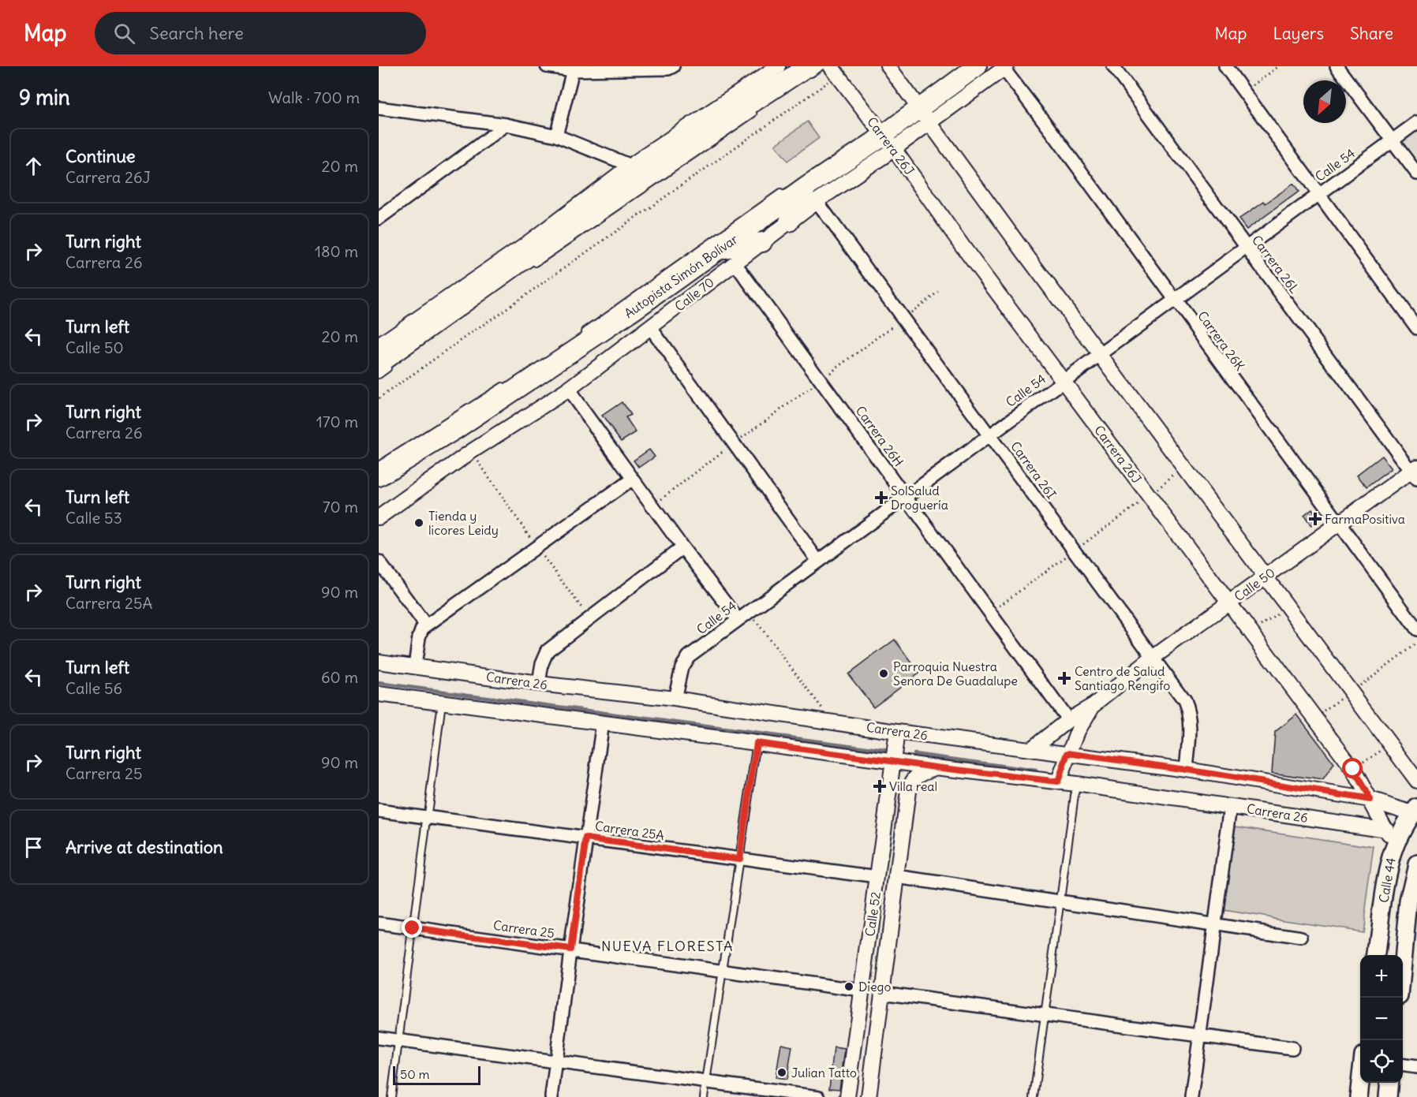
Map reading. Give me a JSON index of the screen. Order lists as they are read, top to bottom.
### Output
{
  "streets": {
    "highway": ["Autopista Simón Bolívar"],
    "main road": ["Calle 44"],
    "street": [
      "Carrera 26J",
      "Calle 54",
      "Carrera 26L",
      "Calle 70",
      "Carrera 26K",
      "Carrera 26H",
      "Carrera 26I",
      "Calle 50",
      "Carrera 26",
      "Carrera 25A",
      "Calle 52",
      "Carrera 25"
    ]
  },
  "crossings": [
    ["Carrera 26J", "Calle 54"],
    ["Carrera 26J", "Autopista Simón Bolívar"],
    ["Carrera 26J", "Calle 50"],
    ["Carrera 26J", "Carrera 26"],
    ["Carrera 26J", "Calle 44"],
    ["Calle 54", "Carrera 26L"],
    ["Calle 54", "Carrera 26K"],
    ["Calle 54", "Carrera 26H"],
    ["Calle 54", "Carrera 26I"],
    ["Calle 54", "Carrera 26"],
    ["Carrera 26L", "Calle 50"],
    ["Autopista Simón Bolívar", "Carrera 26I"],
    ["Calle 70", "Carrera 26H"],
    ["Carrera 26K", "Calle 50"],
    ["Carrera 26H", "Calle 50"],
    ["Carrera 26I", "Calle 50"],
    ["Carrera 26I", "Carrera 26"],
    ["Calle 50", "Carrera 26"],
    ["Carrera 26", "Calle 44"],
    ["Carrera 26", "Calle 52"],
    ["Carrera 25A", "Calle 52"],
    ["Calle 52", "Carrera 25"]
  ],
  "districts": ["NUEVA FLORESTA"],
  "places": {
    "health": [
      "SolSalud Droguería",
      "FarmaPositiva",
      "Centro de Salud Santiago Rengifo",
      "Villa real"
    ],
    "other": [
      "Tienda y licores Leidy",
      "Parroquia Nuestra Senora De Guadalupe",
      "Diego",
      "Julian Tatto"
    ]
  },
  "scale_bar": "50 m",
  "north": "bottom left",
  "page": {
    "header": "Map",
    "search": "Search here",
    "nav": ["Map", "Layers", "Share"],
    "heading": ["9 min", "Walk · 700 m"],
    "list": [
      ["Continue", "Carrera 26J", "20 m"],
      ["Turn right", "Carrera 26", "180 m"],
      ["Turn left", "Calle 50", "20 m"],
      ["Turn right", "Carrera 26", "170 m"],
      ["Turn left", "Calle 53", "70 m"],
      ["Turn right", "Carrera 25A", "90 m"],
      ["Turn left", "Calle 56", "60 m"],
      ["Turn right", "Carrera 25", "90 m"],
      "Arrive at destination"
    ],
    "map_buttons": ["+", "−"],
    "scale": "50 m"
  }
}
